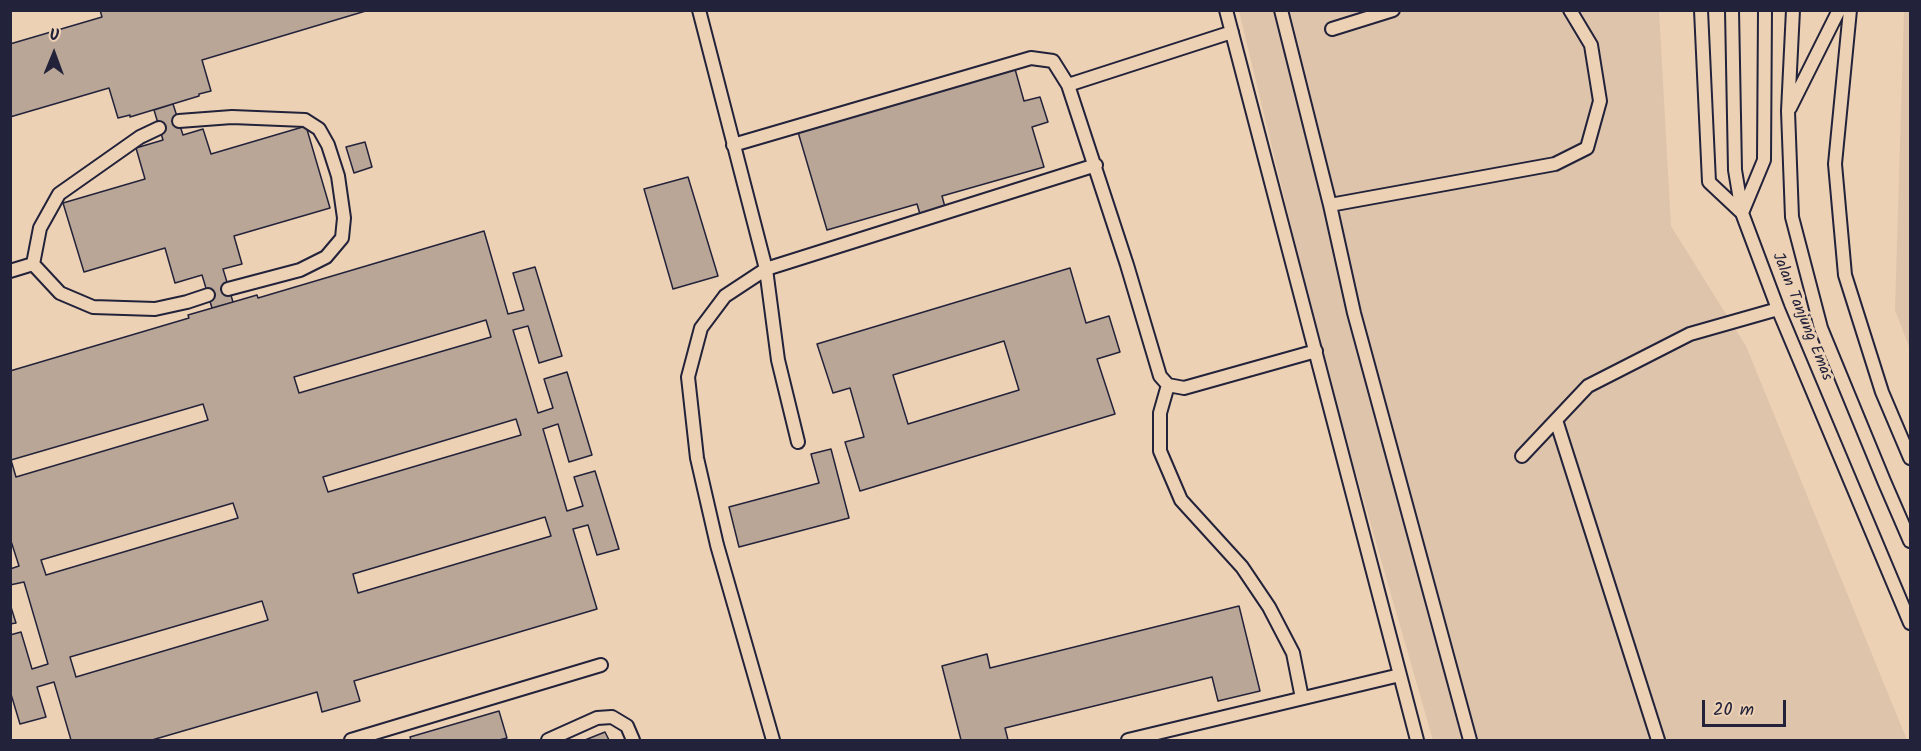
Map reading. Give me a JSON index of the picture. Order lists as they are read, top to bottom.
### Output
{
  "streets": {
    "lane": ["Jalan Tanjung Emas"]
  },
  "scale_bar": "20 m",
  "north": "top"
}
